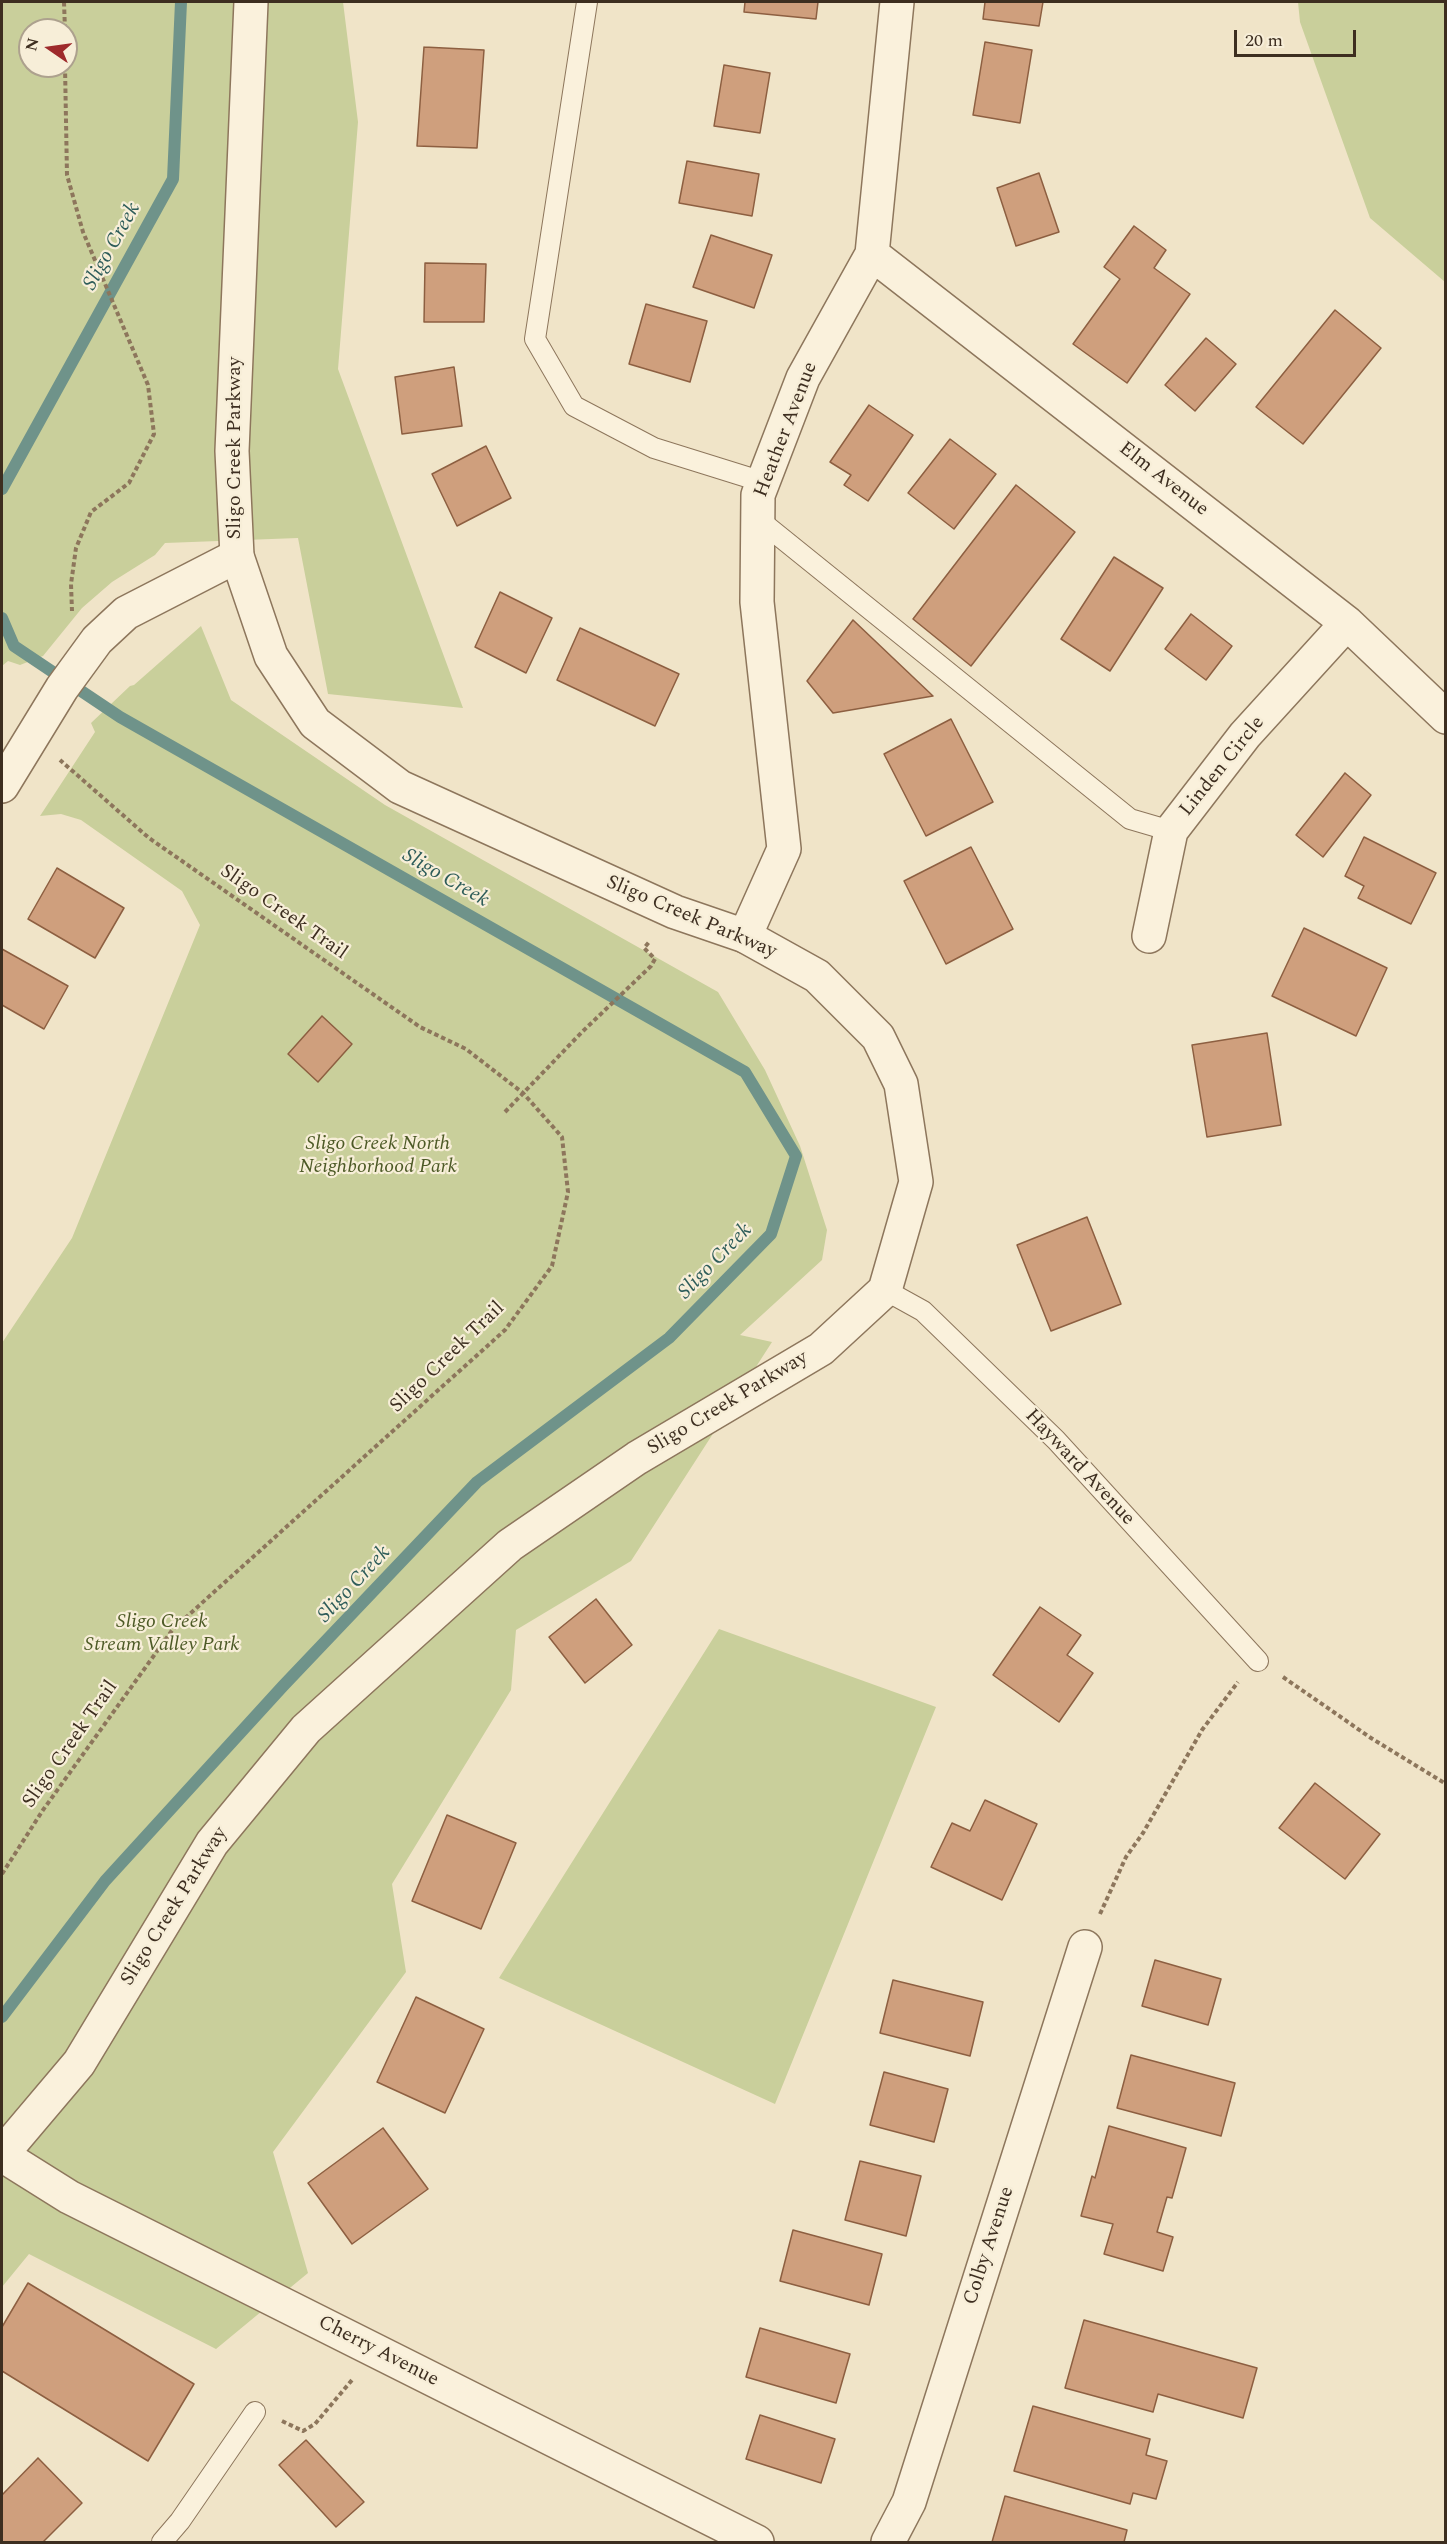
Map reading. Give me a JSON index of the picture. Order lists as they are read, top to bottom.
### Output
{
  "streets": {
    "street": [
      "Heather Avenue",
      "Sligo Creek Parkway",
      "Elm Avenue",
      "Linden Circle",
      "Colby Avenue",
      "Cherry Avenue"
    ],
    "lane": ["Hayward Avenue"],
    "path": ["Sligo Creek Trail"]
  },
  "crossings": [
    ["Heather Avenue", "Sligo Creek Parkway"],
    ["Heather Avenue", "Elm Avenue"],
    ["Sligo Creek Parkway", "Hayward Avenue"],
    ["Sligo Creek Parkway", "Cherry Avenue"],
    ["Elm Avenue", "Linden Circle"]
  ],
  "water": ["Sligo Creek"],
  "parks": ["Sligo Creek North Neighborhood Park", "Sligo Creek Stream Valley Park"],
  "scale_bar": "20 m",
  "north": "left"
}
